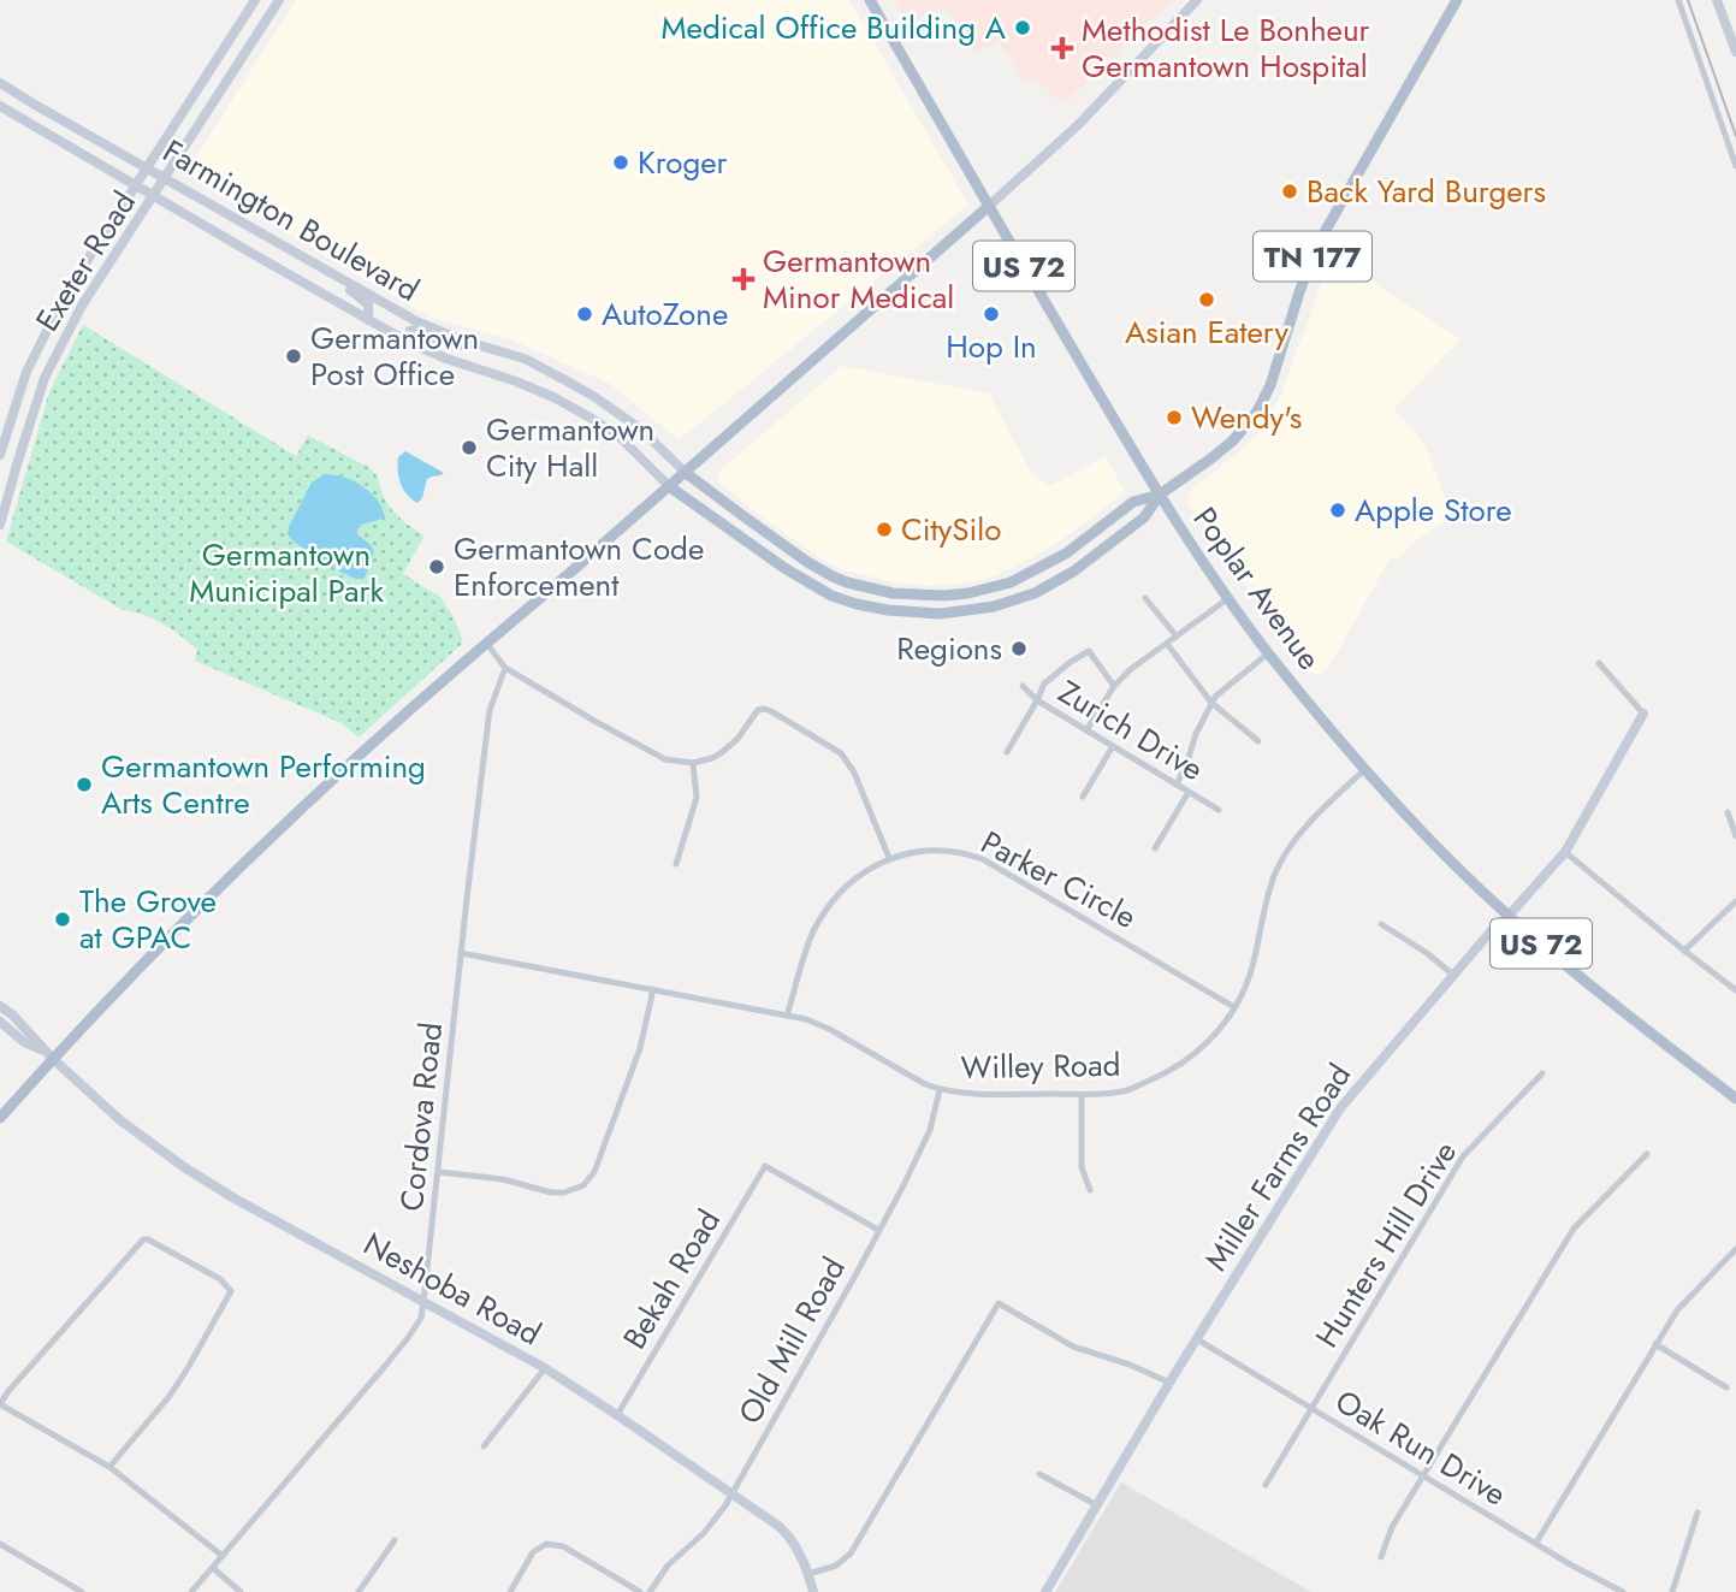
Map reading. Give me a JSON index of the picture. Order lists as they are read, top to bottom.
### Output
{
  "streets": {
    "main road": ["TN 177", "US 72", "Poplar Avenue"],
    "street": [
      "Farmington Boulevard",
      "Exeter Road",
      "Zurich Drive",
      "Parker Circle",
      "Willey Road",
      "Cordova Road",
      "Miller Farms Road",
      "Hunters Hill Drive",
      "Bekah Road",
      "Neshoba Road",
      "Old Mill Road",
      "Oak Run Drive"
    ]
  },
  "crossings": [
    ["Farmington Boulevard", "Exeter Road"],
    ["TN 177", "Poplar Avenue"],
    ["Poplar Avenue", "Willey Road"],
    ["Poplar Avenue", "Miller Farms Road"],
    ["Parker Circle", "Willey Road"],
    ["Willey Road", "Cordova Road"],
    ["Willey Road", "Old Mill Road"],
    ["Cordova Road", "Neshoba Road"],
    ["Miller Farms Road", "Oak Run Drive"],
    ["Hunters Hill Drive", "Oak Run Drive"],
    ["Bekah Road", "Neshoba Road"],
    ["Bekah Road", "Old Mill Road"],
    ["Neshoba Road", "Old Mill Road"]
  ],
  "parks": ["Germantown Municipal Park"],
  "places": {
    "other": [
      "Medical Office Building A",
      "Kroger",
      "Back Yard Burgers",
      "Asian Eatery",
      "AutoZone",
      "Hop In",
      "Germantown Post Office",
      "Wendy's",
      "Germantown City Hall",
      "Apple Store",
      "CitySilo",
      "Germantown Code Enforcement",
      "Regions",
      "Germantown Performing Arts Centre",
      "The Grove at GPAC"
    ],
    "health": ["Methodist Le Bonheur Germantown Hospital", "Germantown Minor Medical"]
  }
}
